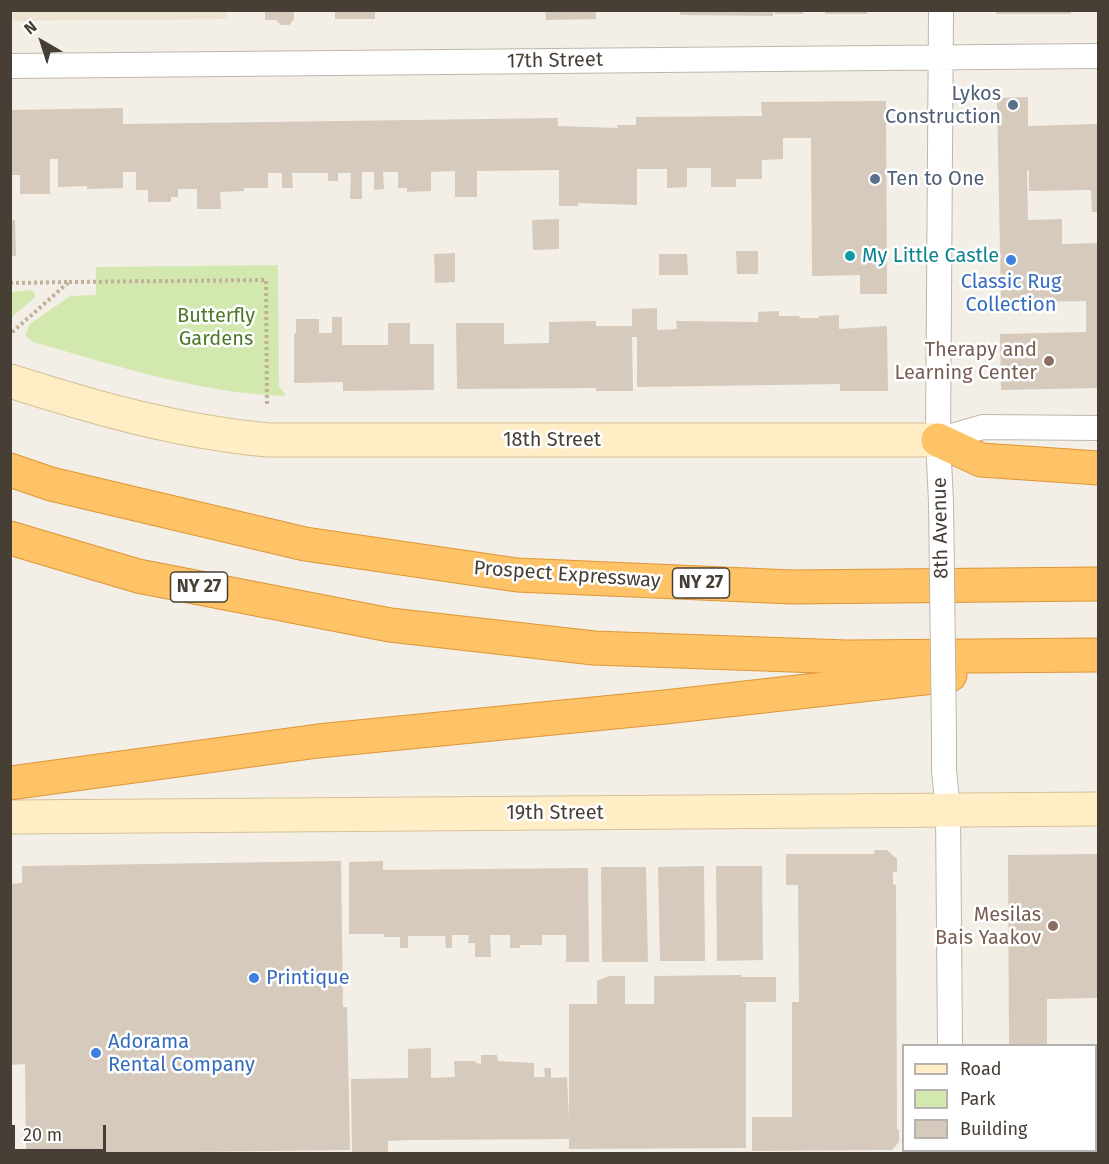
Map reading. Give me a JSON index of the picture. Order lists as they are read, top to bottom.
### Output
{
  "streets": {
    "highway": ["Prospect Expressway", "NY 27"],
    "main road": ["18th Street", "19th Street"],
    "street": ["17th Street", "8th Avenue"]
  },
  "crossings": [
    ["17th Street", "8th Avenue"],
    ["18th Street", "8th Avenue"],
    ["8th Avenue", "19th Street"]
  ],
  "parks": ["Butterfly Gardens"],
  "places": [
    "Lykos Construction",
    "Ten to One",
    "My Little Castle",
    "Classic Rug Collection",
    "Therapy and Learning Center",
    "Mesilas Bais Yaakov",
    "Printique",
    "Adorama Rental Company"
  ],
  "legend": ["Road", "Park", "Building"],
  "scale_bar": "20 m",
  "north": "top left"
}
